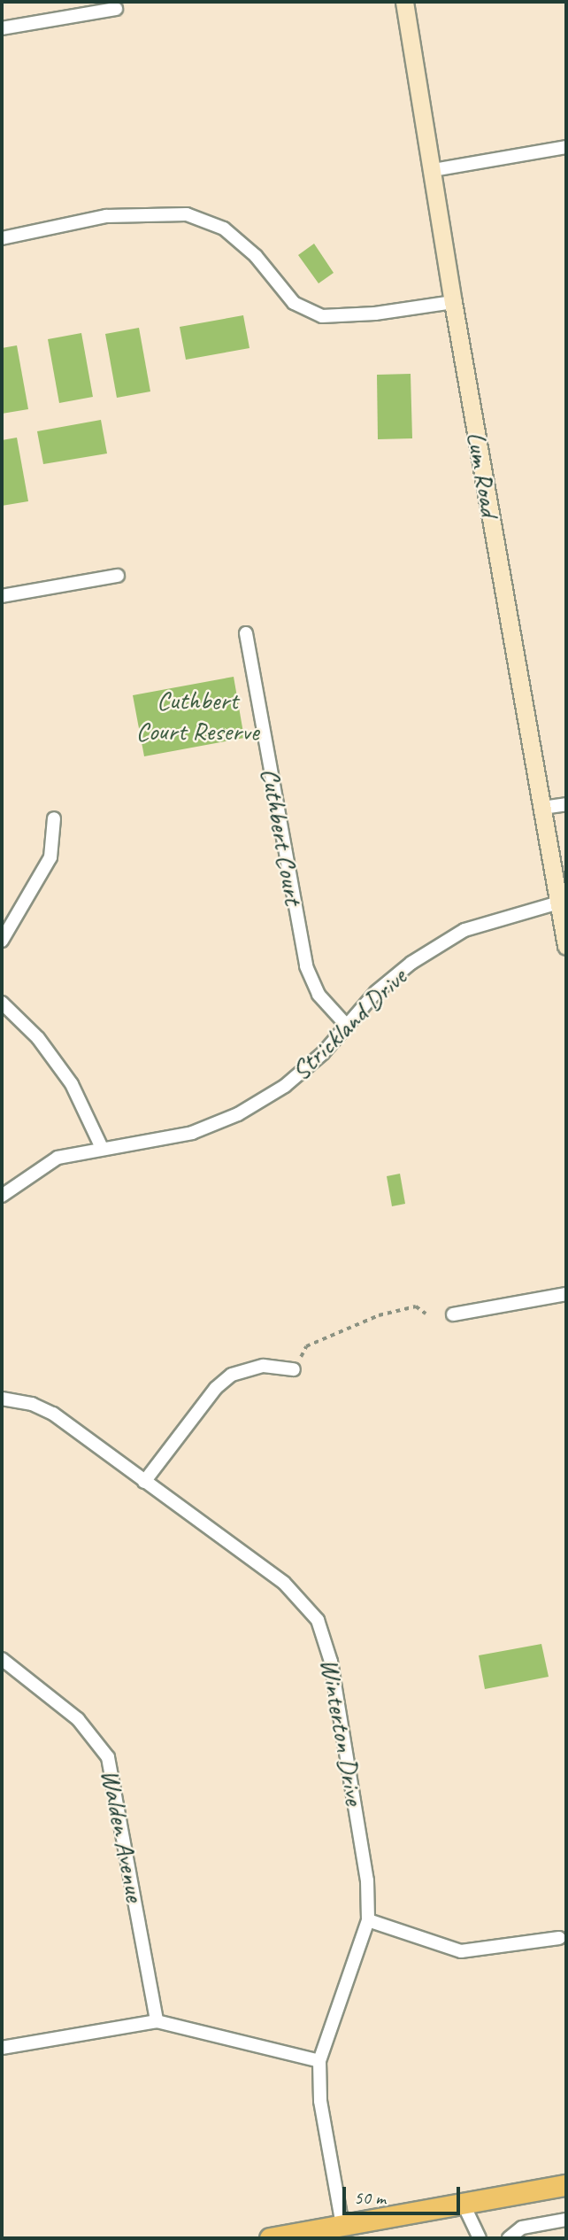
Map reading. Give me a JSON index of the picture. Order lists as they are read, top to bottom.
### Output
{
  "streets": {
    "street": [
      "Lum Road",
      "Cuthbert Court",
      "Strickland Drive",
      "Winterton Drive",
      "Walden Avenue"
    ]
  },
  "crossings": [
    ["Lum Road", "Strickland Drive"],
    ["Cuthbert Court", "Strickland Drive"]
  ],
  "parks": ["Cuthbert Court Reserve"],
  "scale_bar": "50 m"
}
